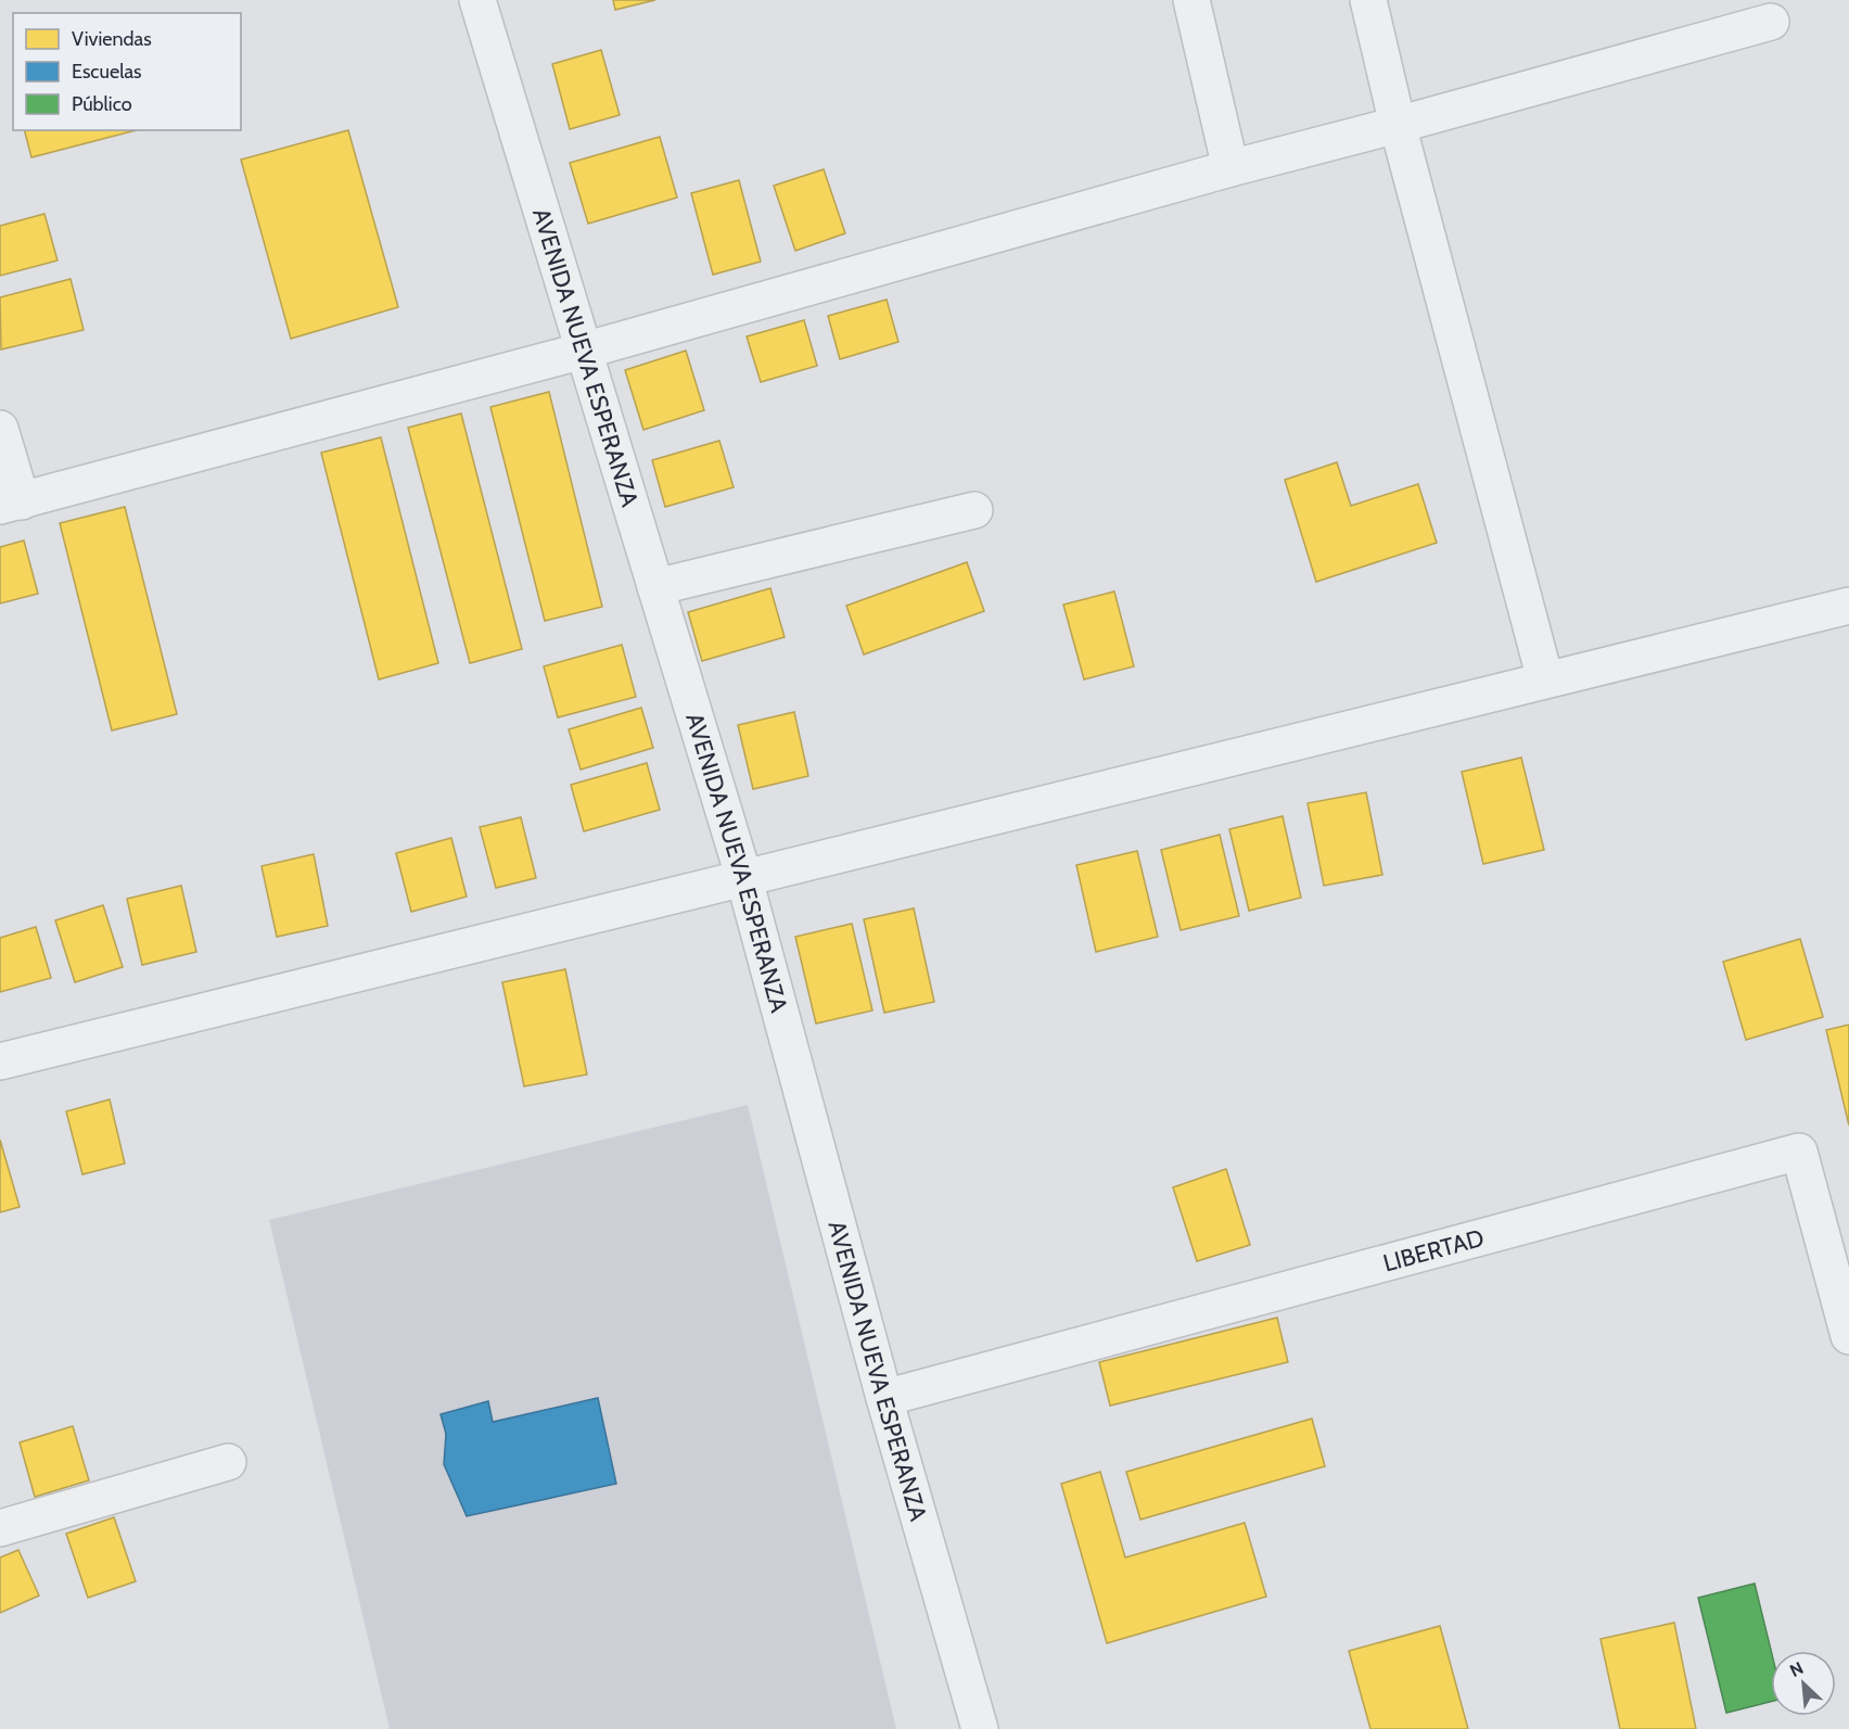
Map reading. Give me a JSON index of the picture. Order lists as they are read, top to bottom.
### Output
{
  "streets": {
    "street": ["AVENIDA NUEVA ESPERANZA", "LIBERTAD"]
  },
  "crossings": [
    ["AVENIDA NUEVA ESPERANZA", "LIBERTAD"]
  ],
  "legend": ["Viviendas", "Escuelas", "Público"],
  "north": "top left"
}
